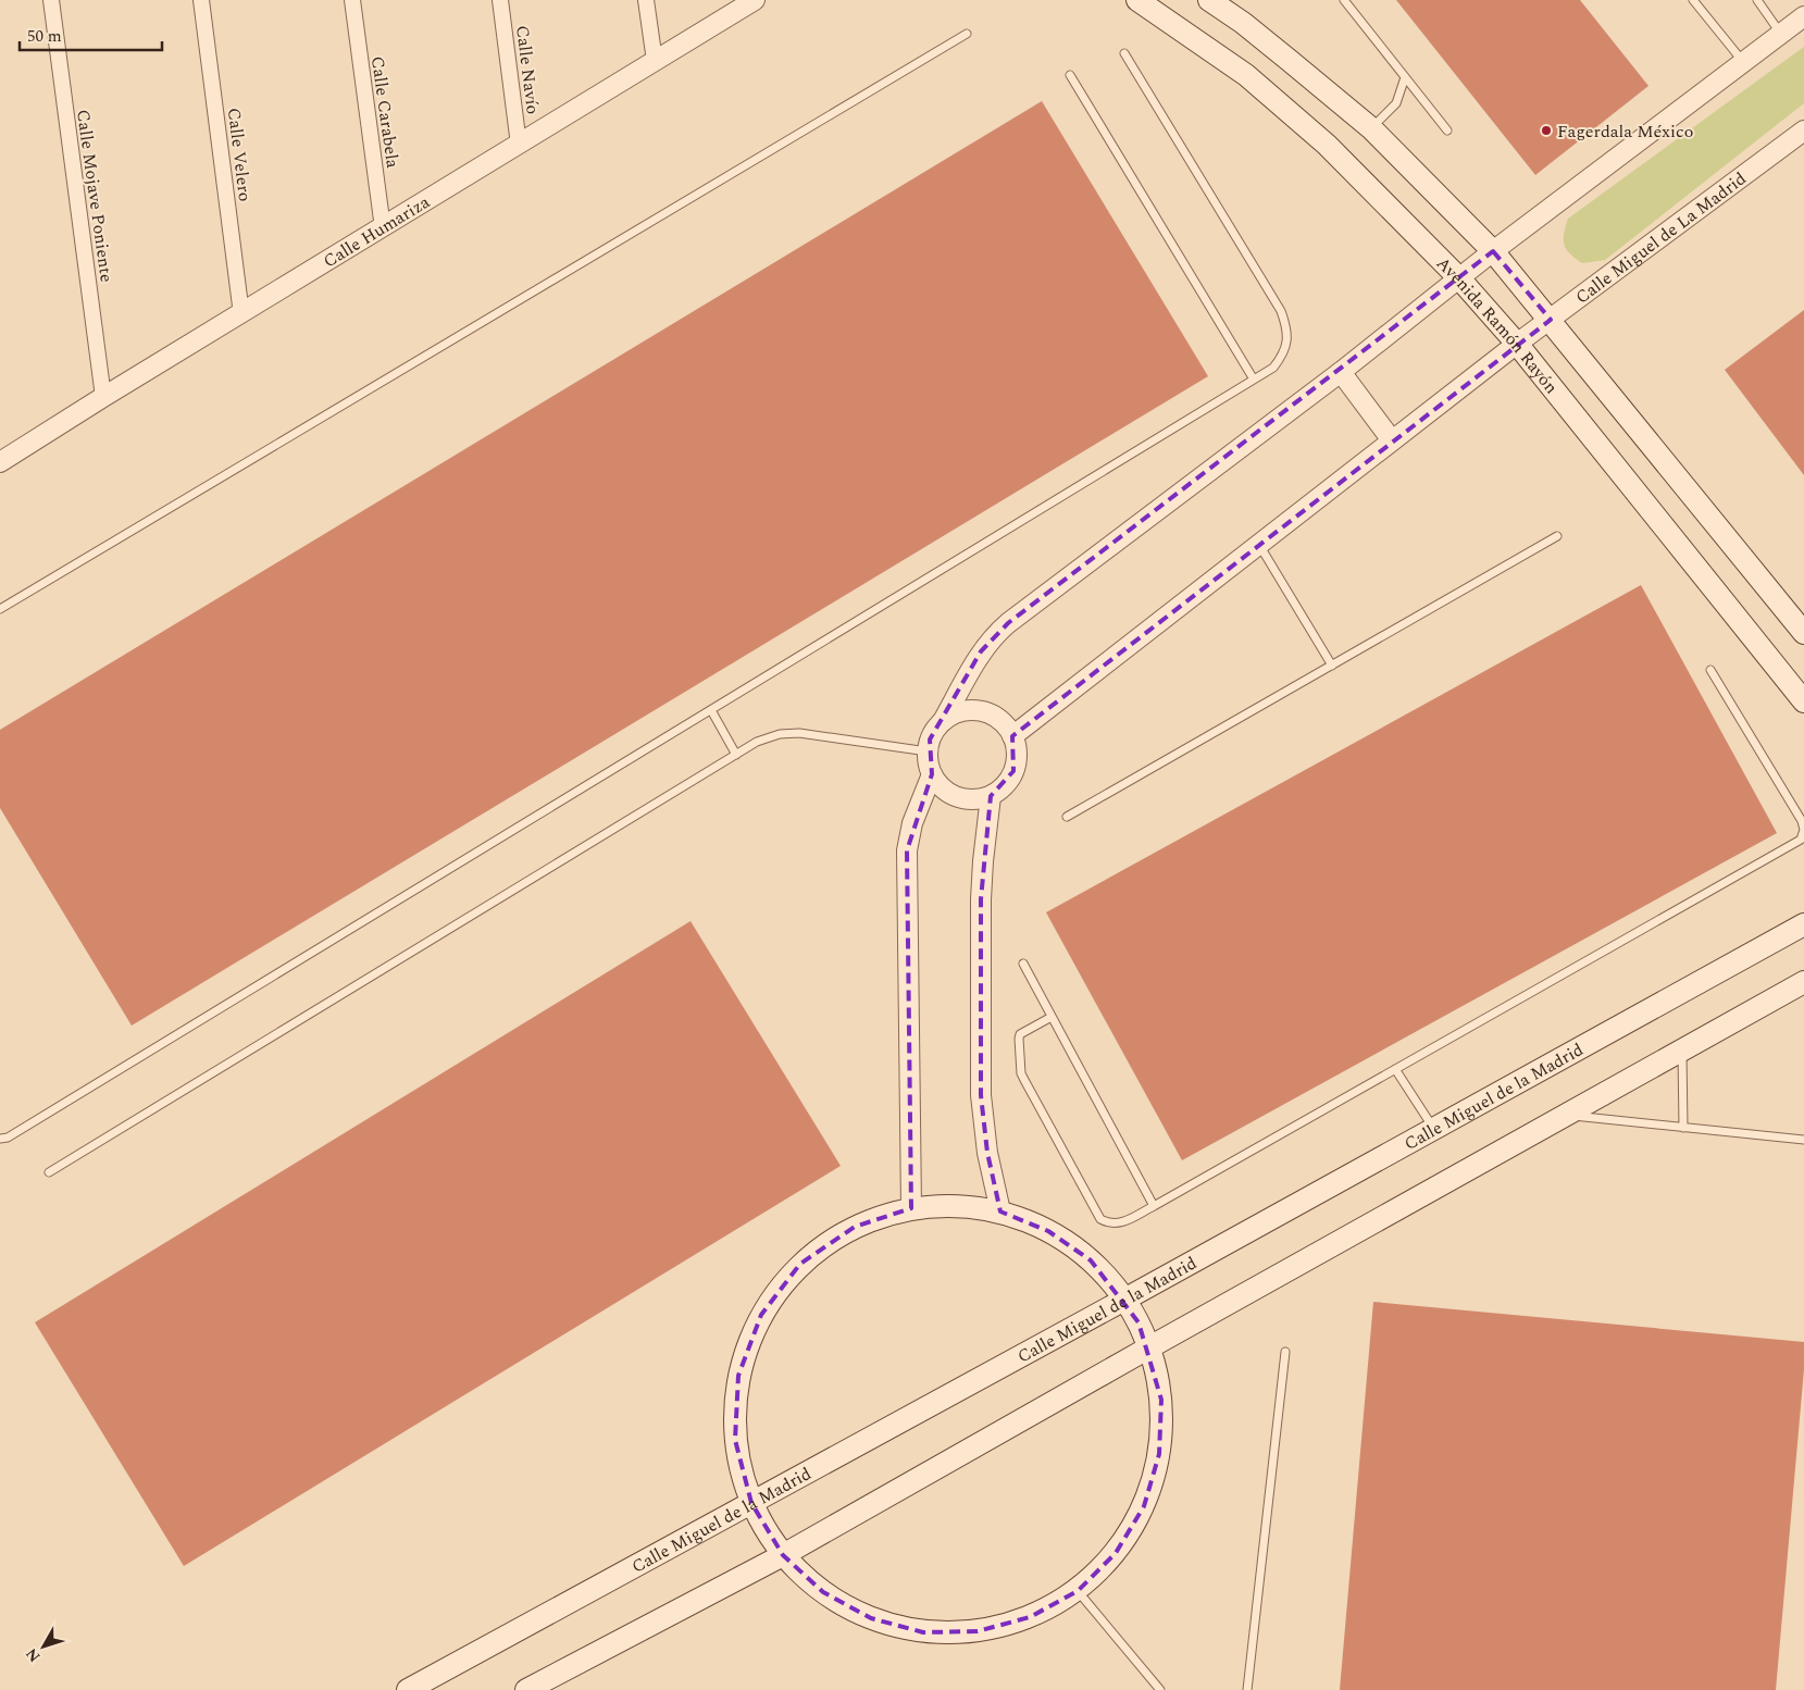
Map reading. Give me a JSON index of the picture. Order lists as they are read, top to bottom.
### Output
{
  "streets": {
    "main road": ["Avenida Ramón Rayón", "Calle Miguel de la Madrid"],
    "street": [
      "Calle Navío",
      "Calle Carabela",
      "Calle Velero",
      "Calle Mojave Poniente",
      "Calle Humariza",
      "Calle Miguel de La Madrid"
    ]
  },
  "crossings": [
    ["Calle Navío", "Calle Humariza"],
    ["Calle Carabela", "Calle Humariza"],
    ["Calle Velero", "Calle Humariza"],
    ["Calle Mojave Poniente", "Calle Humariza"],
    ["Calle Miguel de La Madrid", "Avenida Ramón Rayón"]
  ],
  "places": ["Fagerdala México"],
  "scale_bar": "50 m",
  "north": "bottom left"
}
